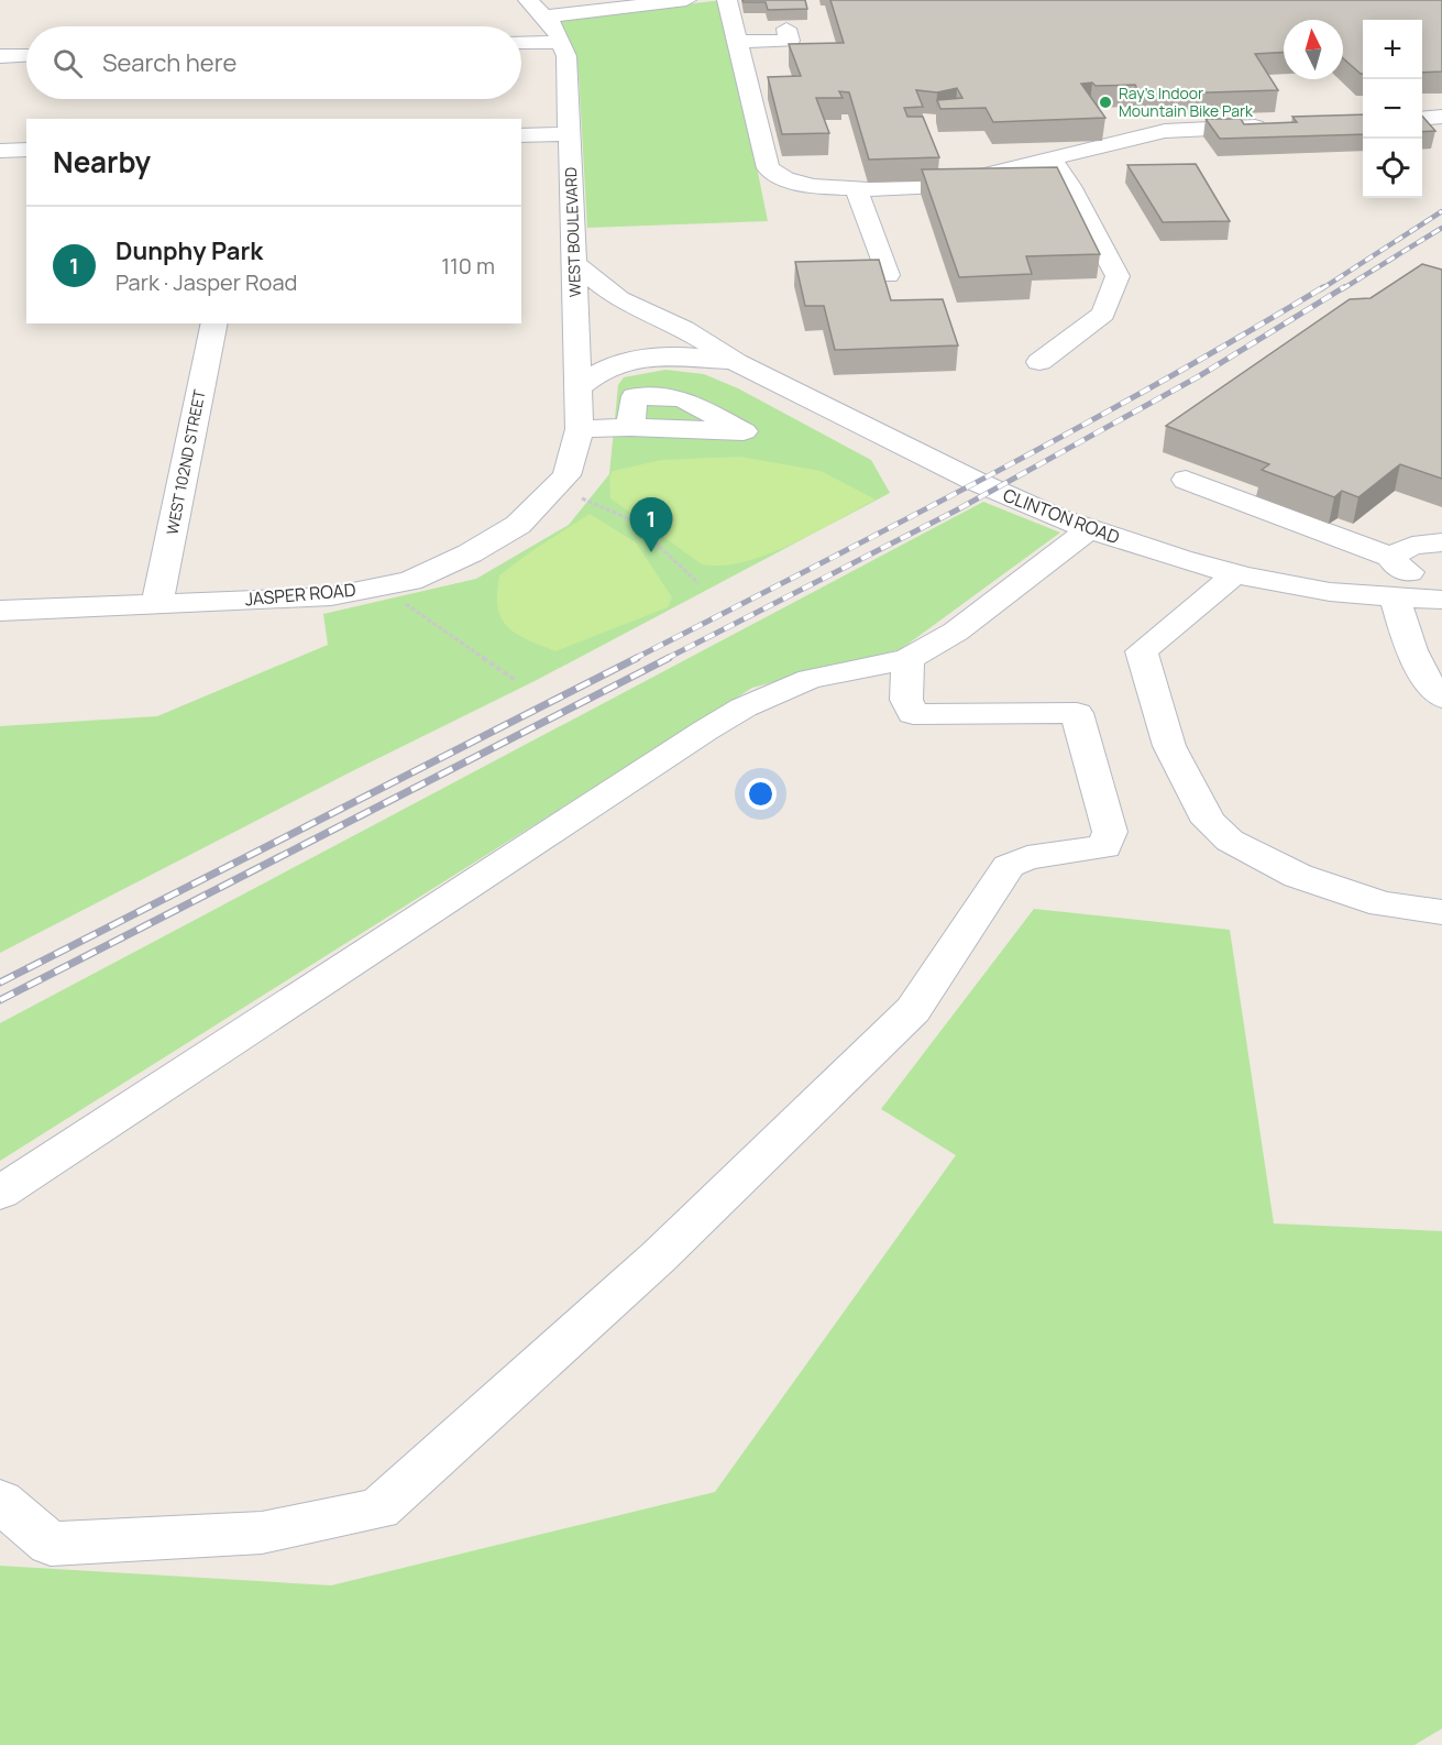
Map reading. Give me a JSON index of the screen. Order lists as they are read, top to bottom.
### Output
{
  "streets": {
    "street": [
      "WEST BOULEVARD",
      "WEST 102ND STREET",
      "CLINTON ROAD",
      "JASPER ROAD"
    ]
  },
  "crossings": [
    ["WEST BOULEVARD", "CLINTON ROAD"],
    ["WEST BOULEVARD", "JASPER ROAD"],
    ["WEST 102ND STREET", "JASPER ROAD"]
  ],
  "places": ["Ray's Indoor Mountain Bike Park"],
  "north": "top",
  "page": {
    "map_buttons": ["+", "−"],
    "search": "Search here",
    "heading": "Nearby",
    "list": [
      {
        "mark": "1",
        "name": "Dunphy Park",
        "note": "Park · Jasper Road",
        "value": "110 m"
      }
    ],
    "pins": "1"
  }
}
